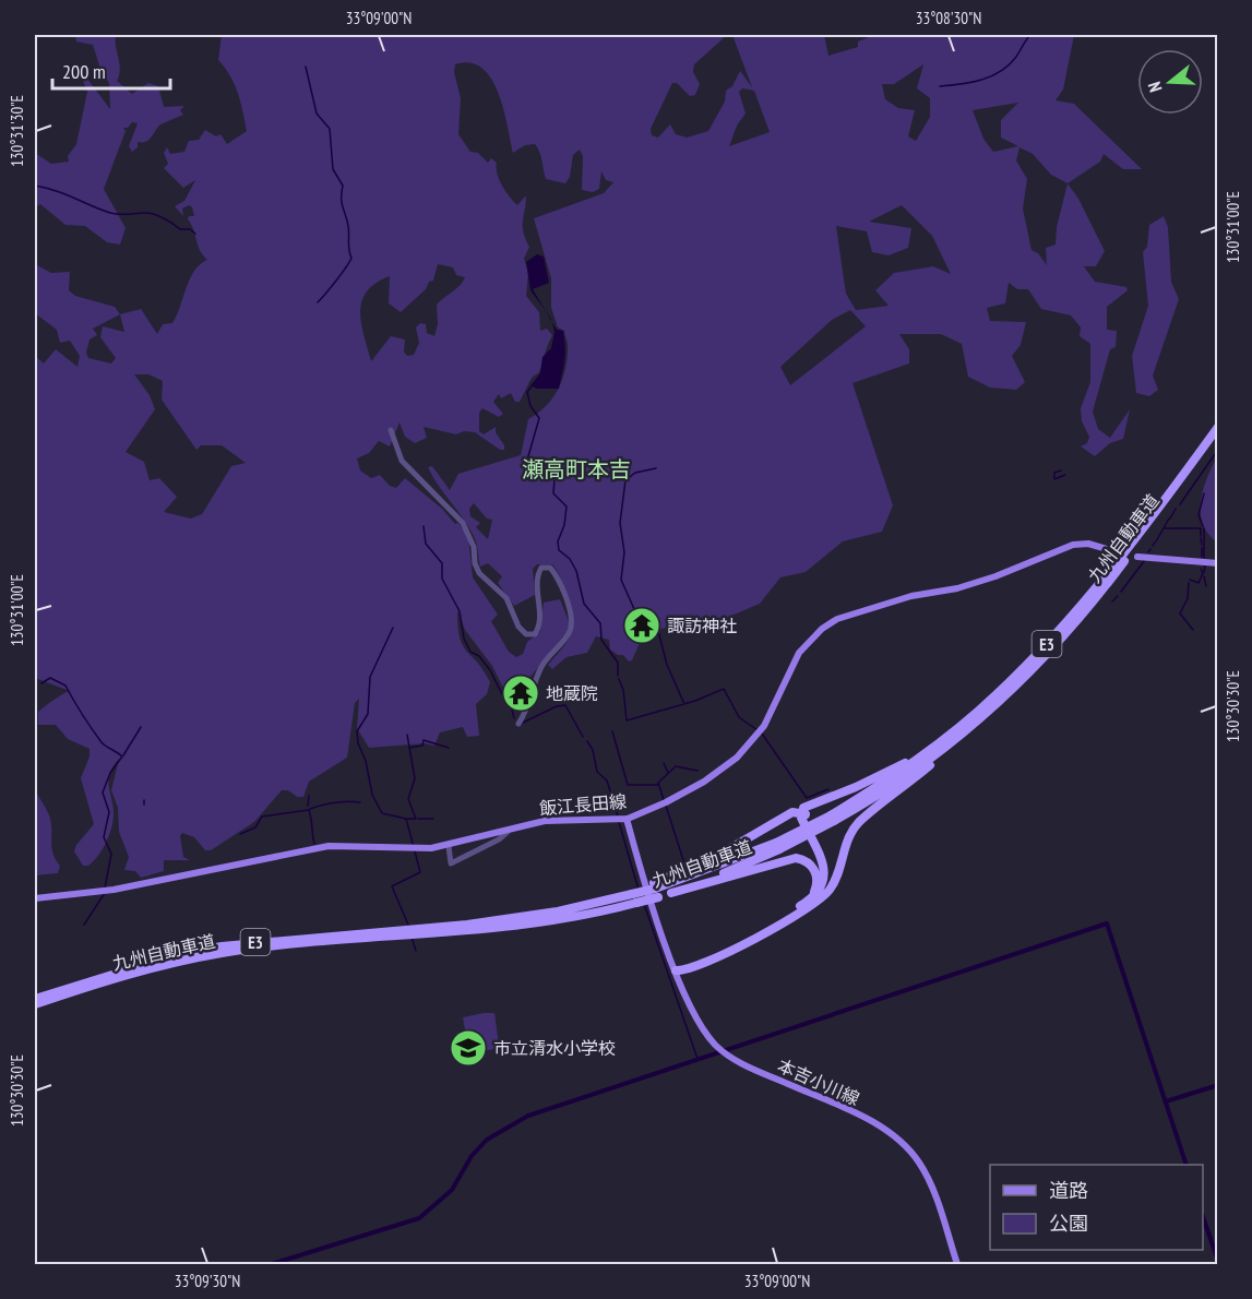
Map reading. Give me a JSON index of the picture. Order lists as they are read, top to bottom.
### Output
{
  "streets": {
    "highway": ["九州自動車道", "E3"],
    "main road": ["飯江長田線", "本吉小川線"]
  },
  "crossings": [
    ["飯江長田線", "本吉小川線"]
  ],
  "districts": ["瀬高町本吉"],
  "places": {
    "temple": ["諏訪神社", "地蔵院"],
    "school or university": ["市立清水小学校"]
  },
  "legend": ["道路", "公園"],
  "scale_bar": "200 m",
  "north": "left",
  "coordinates": [
    "33°09'00\"N",
    "33°08'30\"N",
    "130°31'30\"E",
    "130°31'00\"E",
    "130°30'30\"E",
    "33°09'30\"N"
  ]
}
